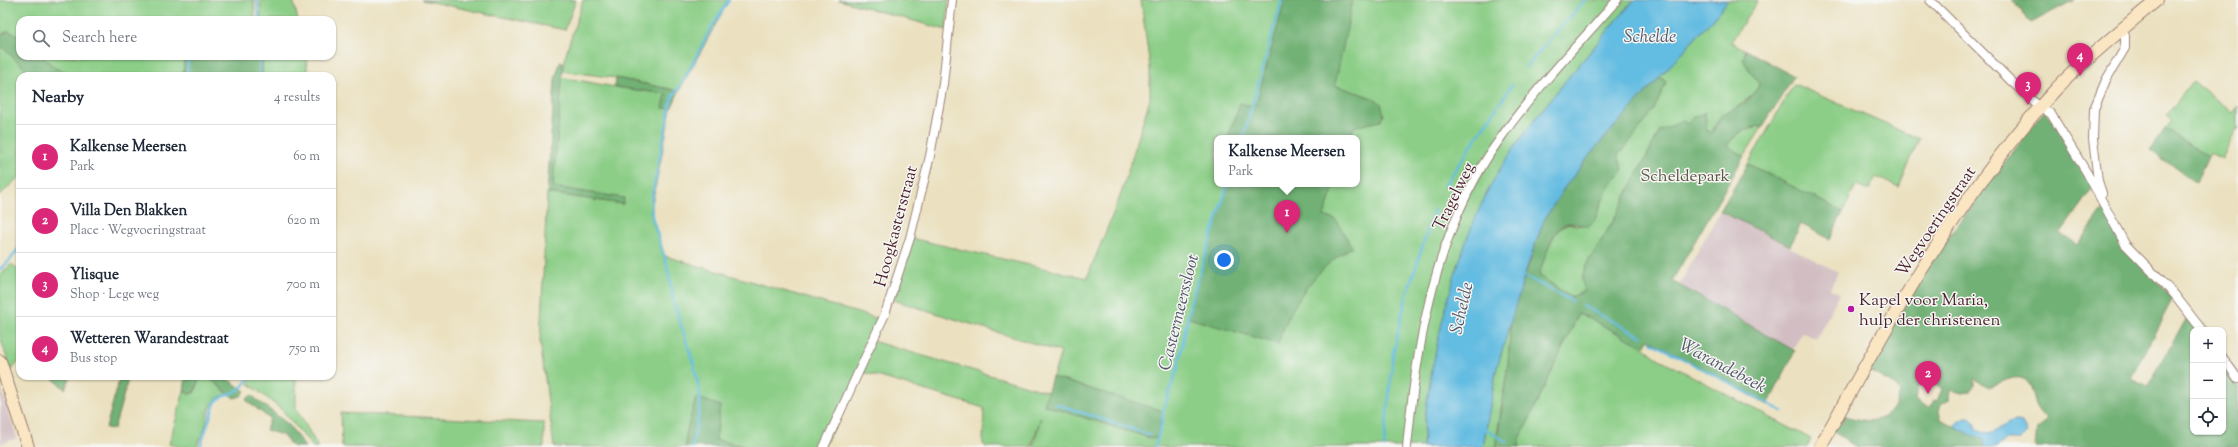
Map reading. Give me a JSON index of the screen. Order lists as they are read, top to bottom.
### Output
{
  "streets": {
    "main road": ["Wegvoeringstraat"],
    "street": ["Tragelweg", "Hoogkasterstraat"]
  },
  "water": ["Schelde", "Castermeerssloot", "Warandebeek"],
  "parks": ["Scheldepark"],
  "places": ["Kapel voor Maria, hulp der christenen"],
  "page": {
    "search": "Search here",
    "pins": [
      "4",
      "3",
      "1",
      "2"
    ],
    "heading": ["Nearby", "4 results"],
    "list": [
      {
        "mark": "1",
        "name": "Kalkense Meersen",
        "note": "Park",
        "value": "60 m"
      },
      {
        "mark": "2",
        "name": "Villa Den Blakken",
        "note": "Place · Wegvoeringstraat",
        "value": "620 m"
      },
      {
        "mark": "3",
        "name": "Ylisque",
        "note": "Shop · Lege weg",
        "value": "700 m"
      },
      {
        "mark": "4",
        "name": "Wetteren Warandestraat",
        "note": "Bus stop",
        "value": "750 m"
      }
    ],
    "popup": ["Kalkense Meersen", "Park"],
    "map_buttons": ["+", "−"]
  }
}
